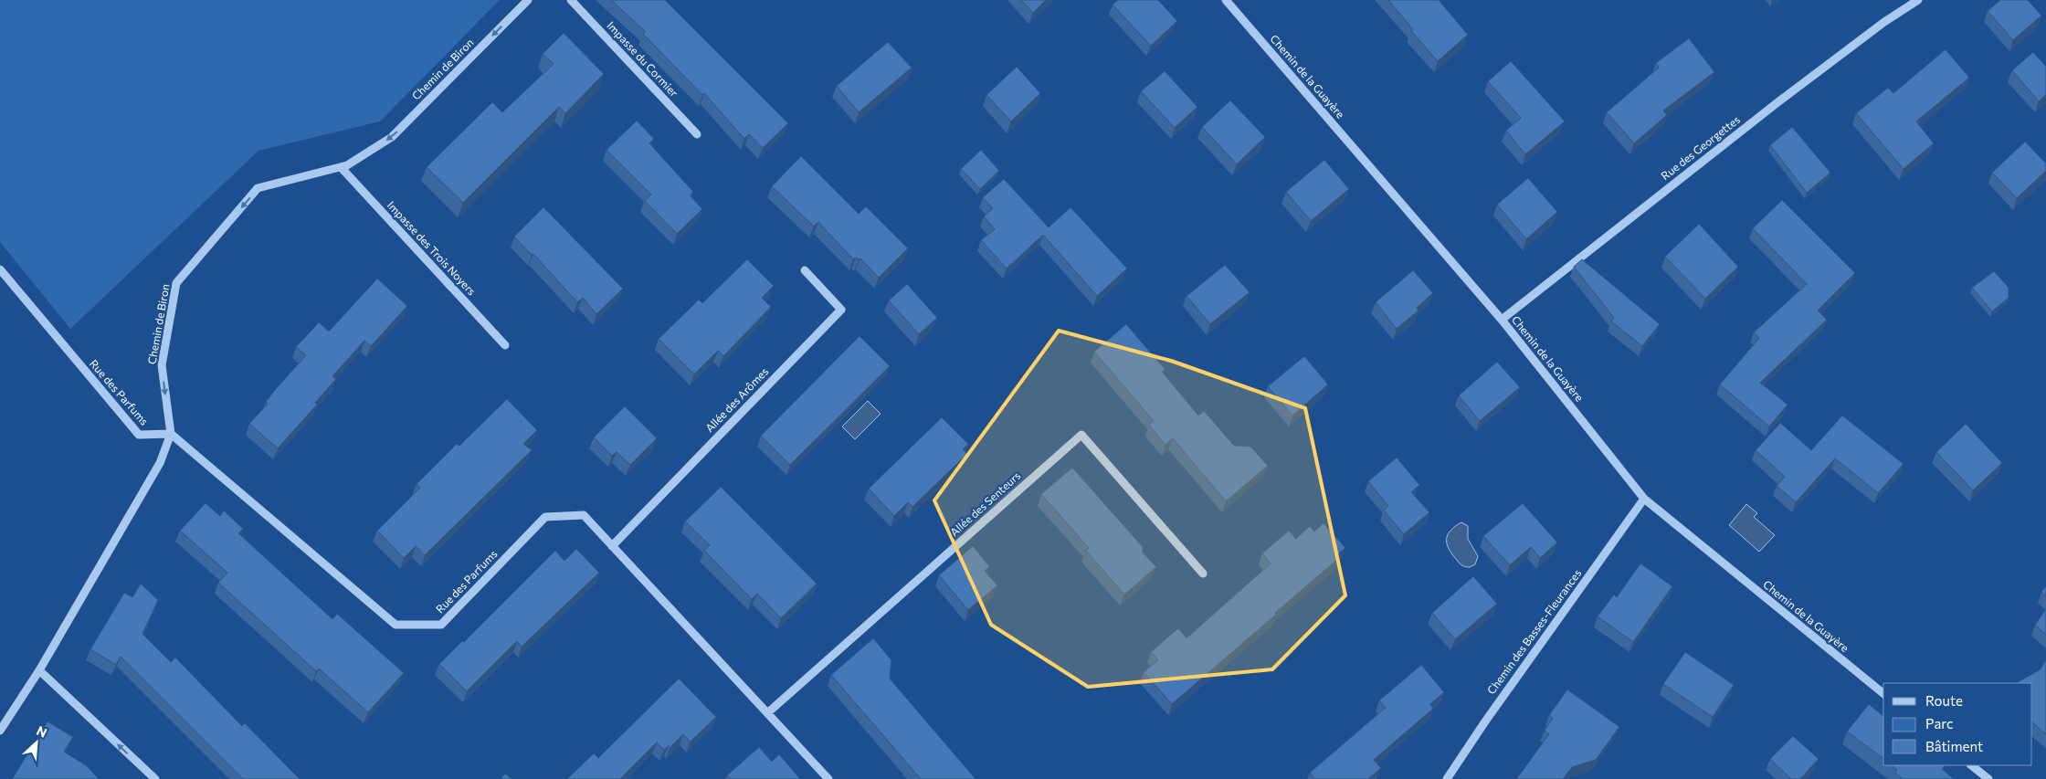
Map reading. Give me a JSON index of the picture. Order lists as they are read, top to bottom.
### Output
{
  "streets": {
    "street": [
      "Impasse du Cormier",
      "Chemin de Biron",
      "Chemin de la Guayère",
      "Rue des Georgettes",
      "Impasse des Trois Noyers",
      "Rue des Parfums",
      "Allée des Arômes",
      "Allée des Senteurs",
      "Chemin des Basses-Fleurances"
    ]
  },
  "crossings": [
    ["Chemin de Biron", "Impasse des Trois Noyers"],
    ["Chemin de Biron", "Rue des Parfums"],
    ["Chemin de la Guayère", "Rue des Georgettes"],
    ["Chemin de la Guayère", "Chemin des Basses-Fleurances"],
    ["Rue des Parfums", "Allée des Arômes"],
    ["Rue des Parfums", "Allée des Senteurs"]
  ],
  "one_way": ["Chemin de Biron"],
  "legend": ["Route", "Parc", "Bâtiment"],
  "north": "top right"
}
